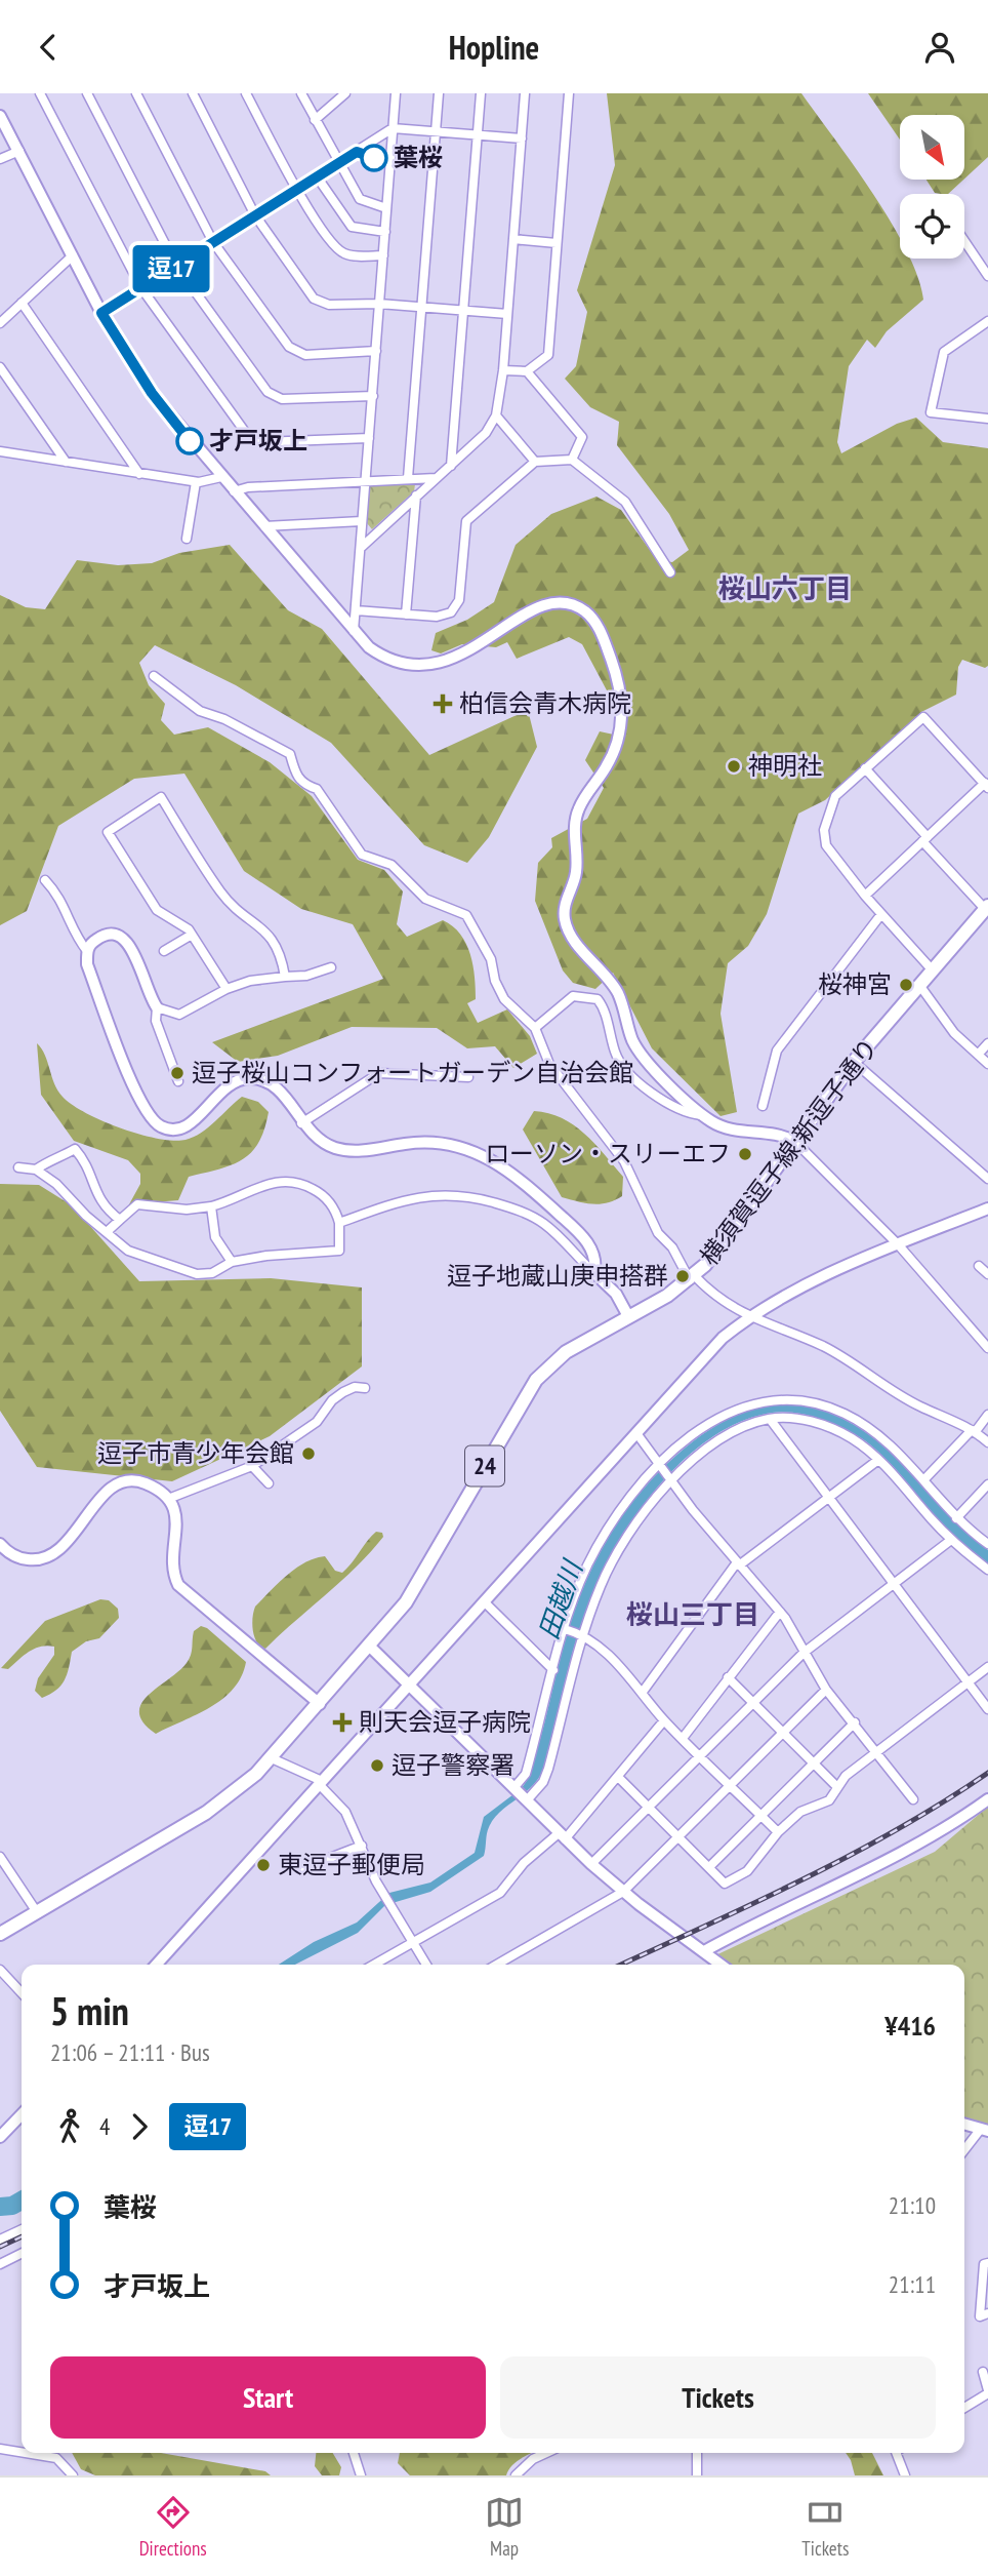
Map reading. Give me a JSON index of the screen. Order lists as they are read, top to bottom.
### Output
{
  "streets": {
    "main road": ["横須賀逗子線;新逗子通り", "24"]
  },
  "districts": ["桜山六丁目", "桜山三丁目"],
  "water": ["田越川"],
  "places": {
    "other": [
      "葉桜",
      "才戸坂上",
      "神明社",
      "桜神宮",
      "逗子桜山コンフォートガーデン自治会館",
      "ローソン・スリーエフ",
      "逗子地蔵山庚申搭群",
      "逗子市青少年会館",
      "逗子警察署",
      "東逗子郵便局"
    ],
    "health": ["柏信会青木病院", "則天会逗子病院"]
  },
  "lines": ["bus line 逗17"],
  "north": "bottom right",
  "page": {
    "header": "Hopline",
    "on_map": "逗17",
    "heading": ["5 min", "21:06 – 21:11 · Bus", "¥416"],
    "legs": ["4", "逗17"],
    "list": [
      {
        "name": "葉桜",
        "value": "21:10"
      },
      {
        "name": "才戸坂上",
        "value": "21:11"
      }
    ],
    "buttons": ["Start", "Tickets"],
    "tabs": ["Directions", "Map", "Tickets"]
  }
}
